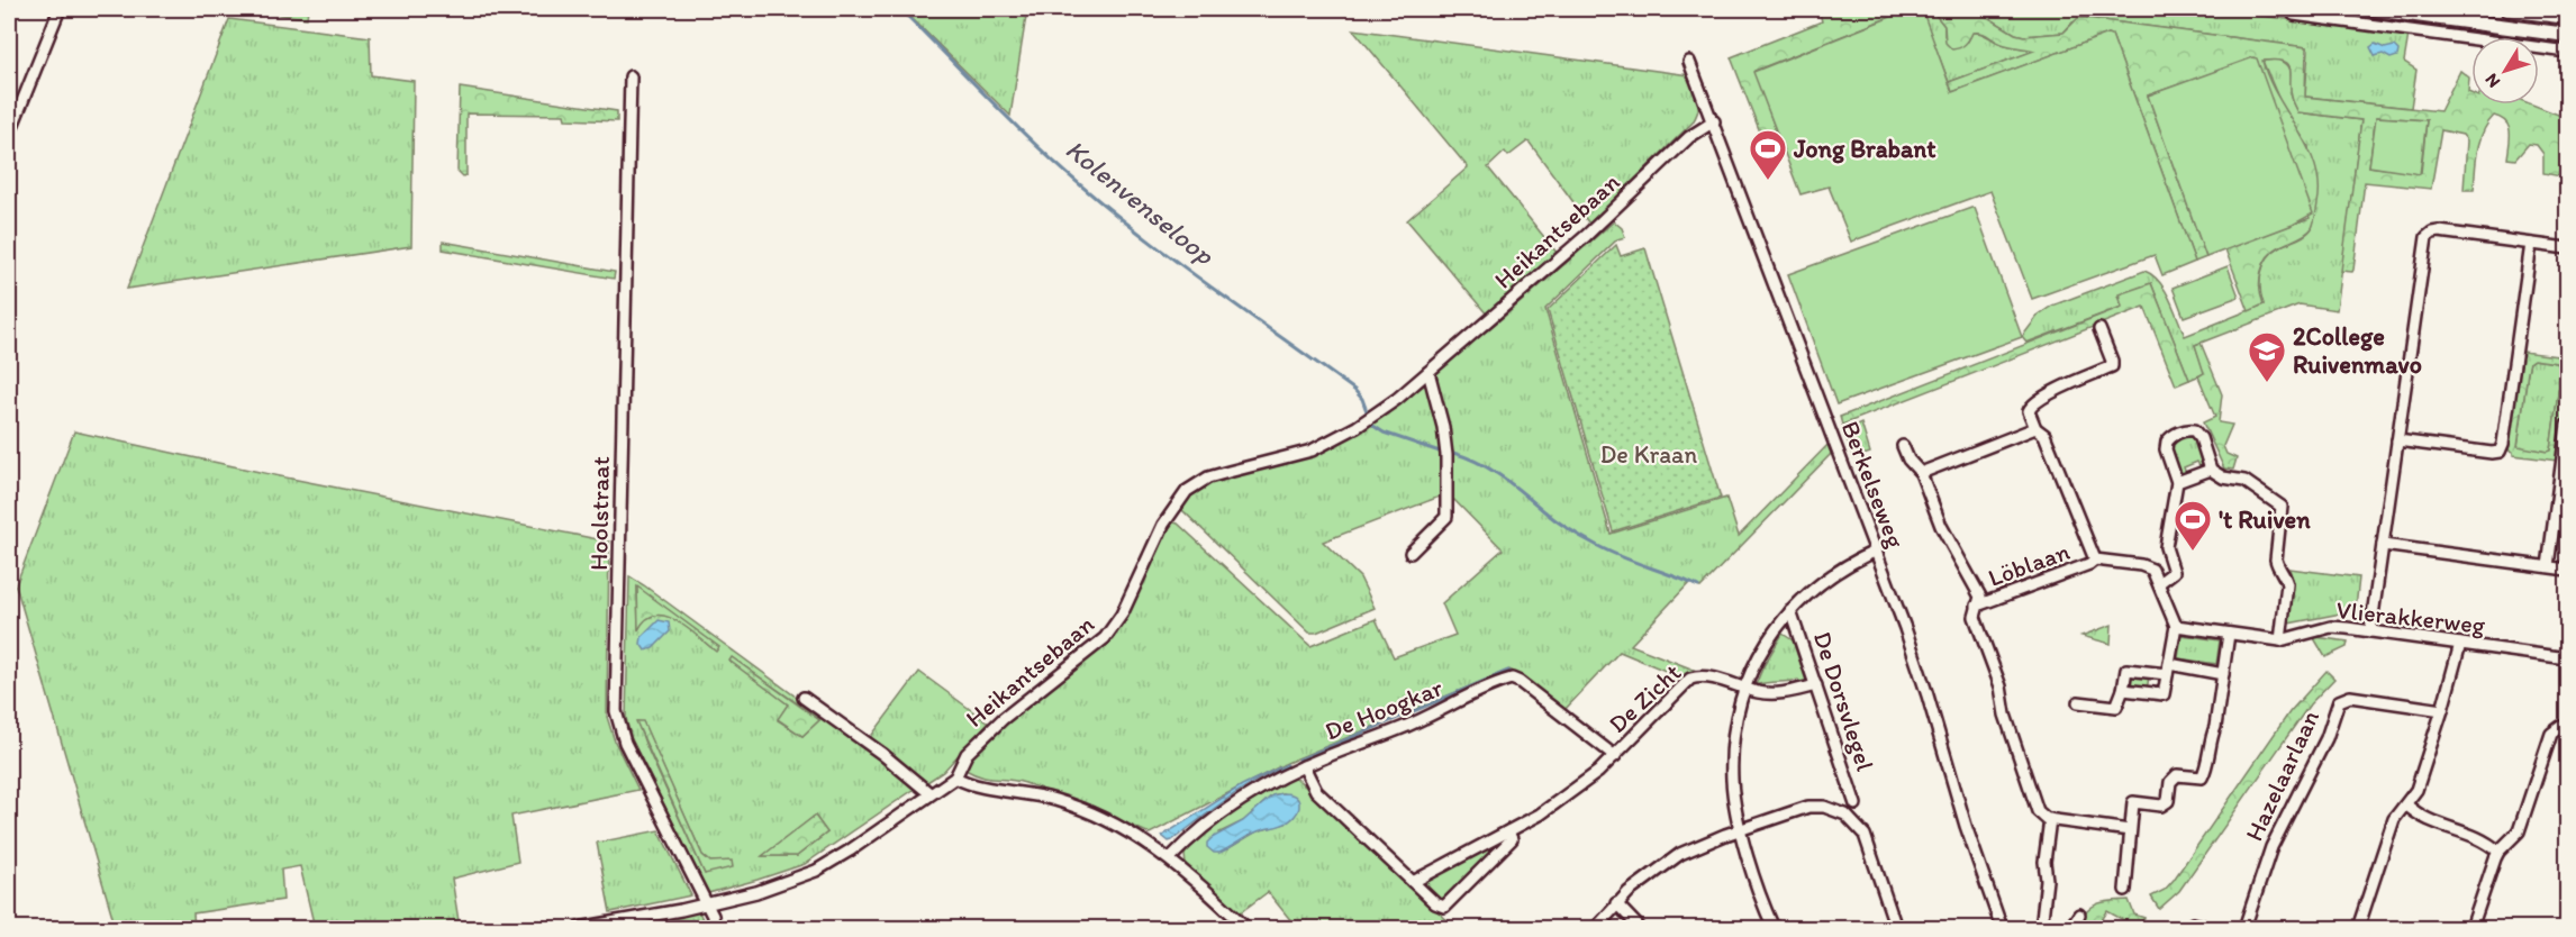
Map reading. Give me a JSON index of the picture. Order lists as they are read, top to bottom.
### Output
{
  "streets": {
    "street": [
      "Heikantsebaan",
      "Berkelseweg",
      "Hoolstraat",
      "Löblaan",
      "Vlierakkerweg",
      "De Zicht",
      "De Dorsvlegel",
      "De Hoogkar",
      "Hazelaarlaan"
    ]
  },
  "crossings": [
    ["Heikantsebaan", "Berkelseweg"],
    ["Heikantsebaan", "Hoolstraat"],
    ["De Zicht", "De Hoogkar"]
  ],
  "water": ["Kolenvenseloop"],
  "parks": ["De Kraan"],
  "places": {
    "sports": ["Jong Brabant", "'t Ruiven"],
    "school or university": ["2College Ruivenmavo"]
  },
  "north": "bottom left"
}
